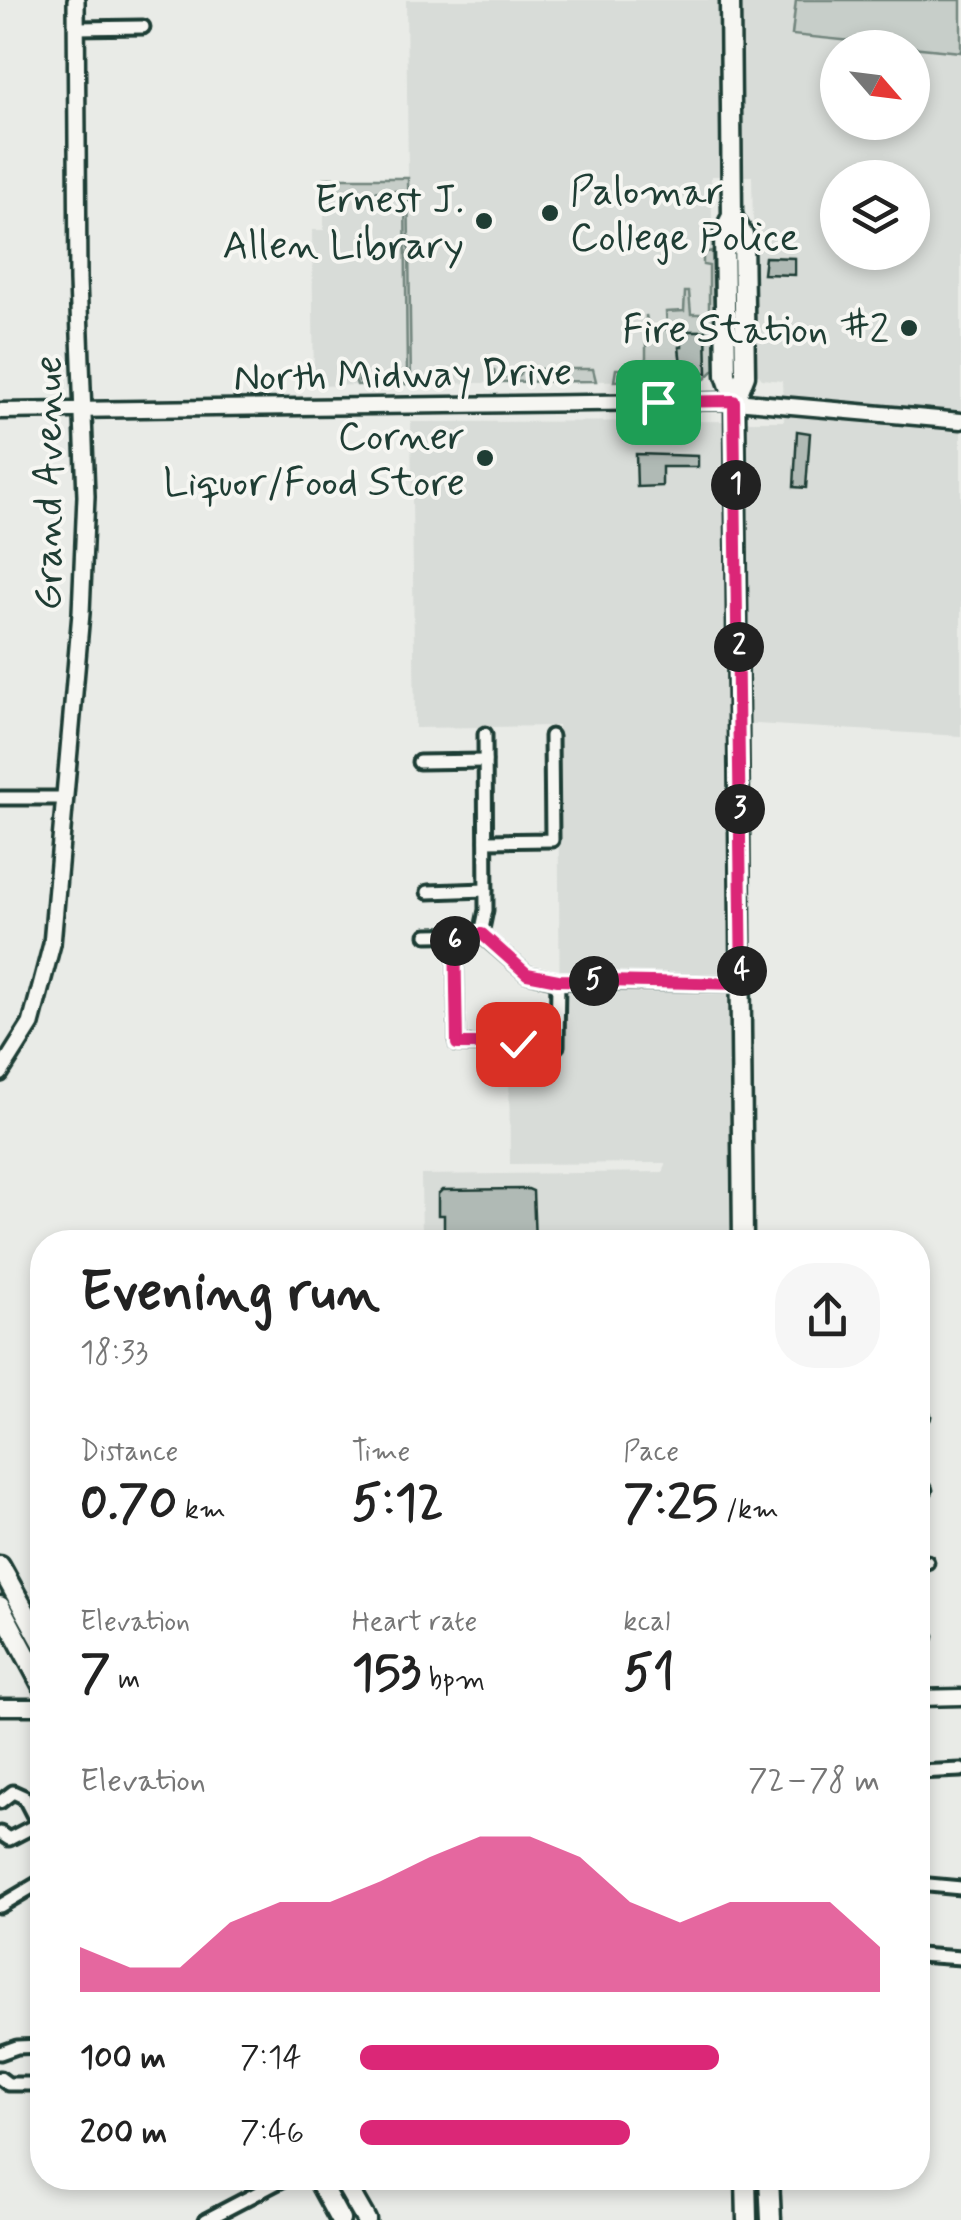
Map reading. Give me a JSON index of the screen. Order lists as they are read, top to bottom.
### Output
{
  "streets": {
    "main road": ["Grand Avenue"],
    "street": ["North Midway Drive"]
  },
  "crossings": [
    ["North Midway Drive", "Grand Avenue"]
  ],
  "places": [
    "Palomar College Police",
    "Ernest J. Allen Library",
    "Fire Station #2",
    "Corner Liquor/Food Store"
  ],
  "north": "bottom right",
  "page": {
    "pins": [
      "1",
      "2",
      "3",
      "6",
      "4",
      "5"
    ],
    "heading": ["Evening run", "18:33"],
    "stats": [
      ["Distance", "0.70 km"],
      ["Time", "5:12"],
      ["Pace", "7:25 /km"],
      ["Elevation", "7 m"],
      ["Heart rate", "153 bpm"],
      ["kcal", "51"]
    ],
    "chart": ["Elevation", "72–78 m"],
    "list": [
      {
        "name": "100 m",
        "note": "7:14"
      },
      {
        "name": "200 m",
        "note": "7:46"
      }
    ]
  }
}
